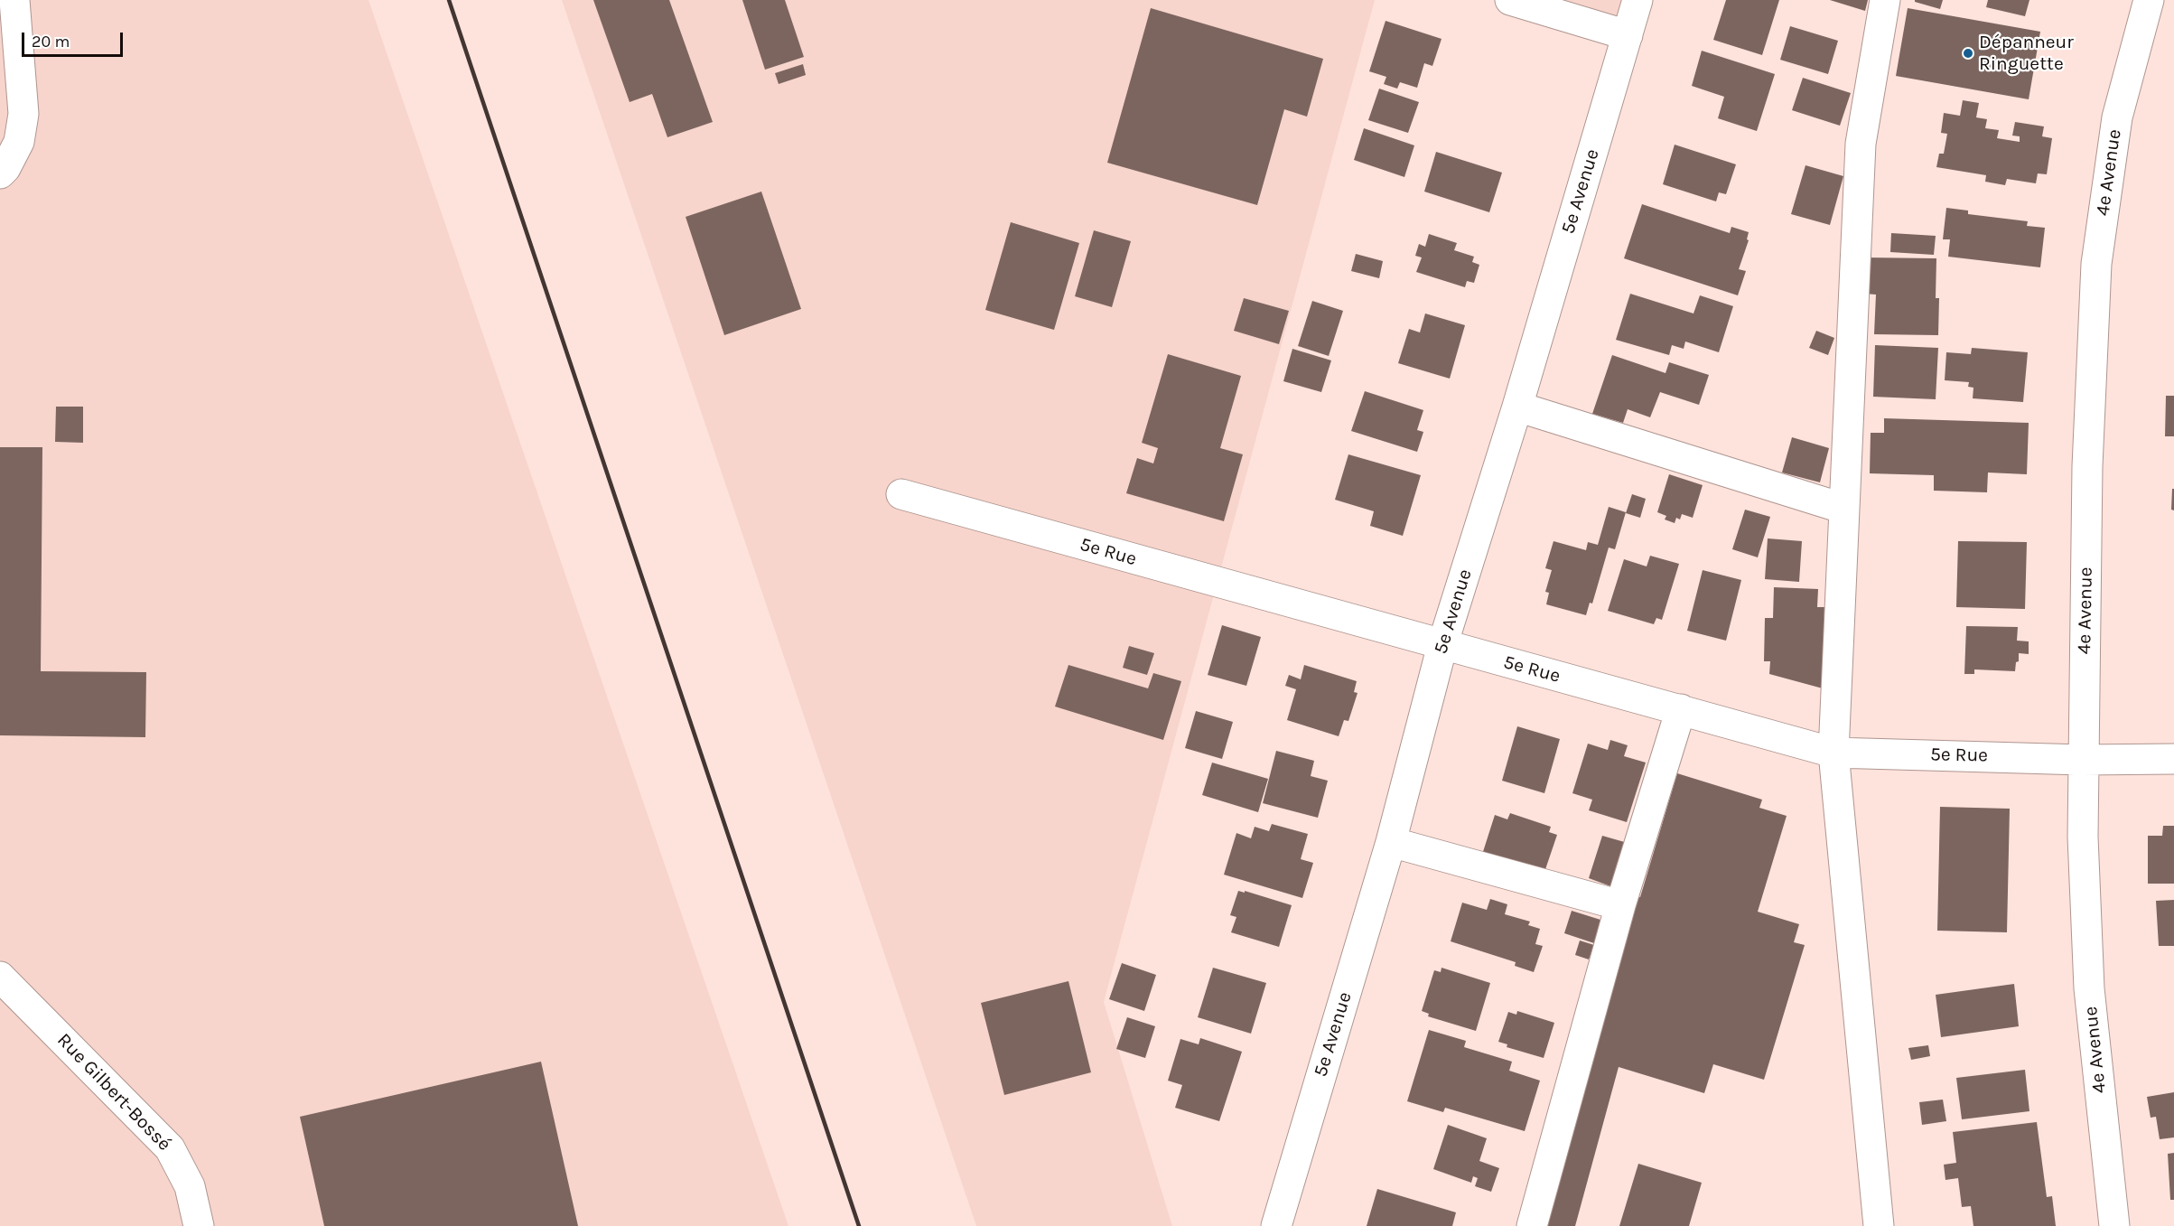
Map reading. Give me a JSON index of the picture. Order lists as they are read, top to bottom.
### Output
{
  "streets": {
    "street": [
      "4e Avenue",
      "5e Avenue",
      "5e Rue",
      "Rue Gilbert-Bossé"
    ]
  },
  "crossings": [
    ["4e Avenue", "5e Rue"],
    ["5e Avenue", "5e Rue"]
  ],
  "places": ["Dépanneur Ringuette"],
  "scale_bar": "20 m"
}
